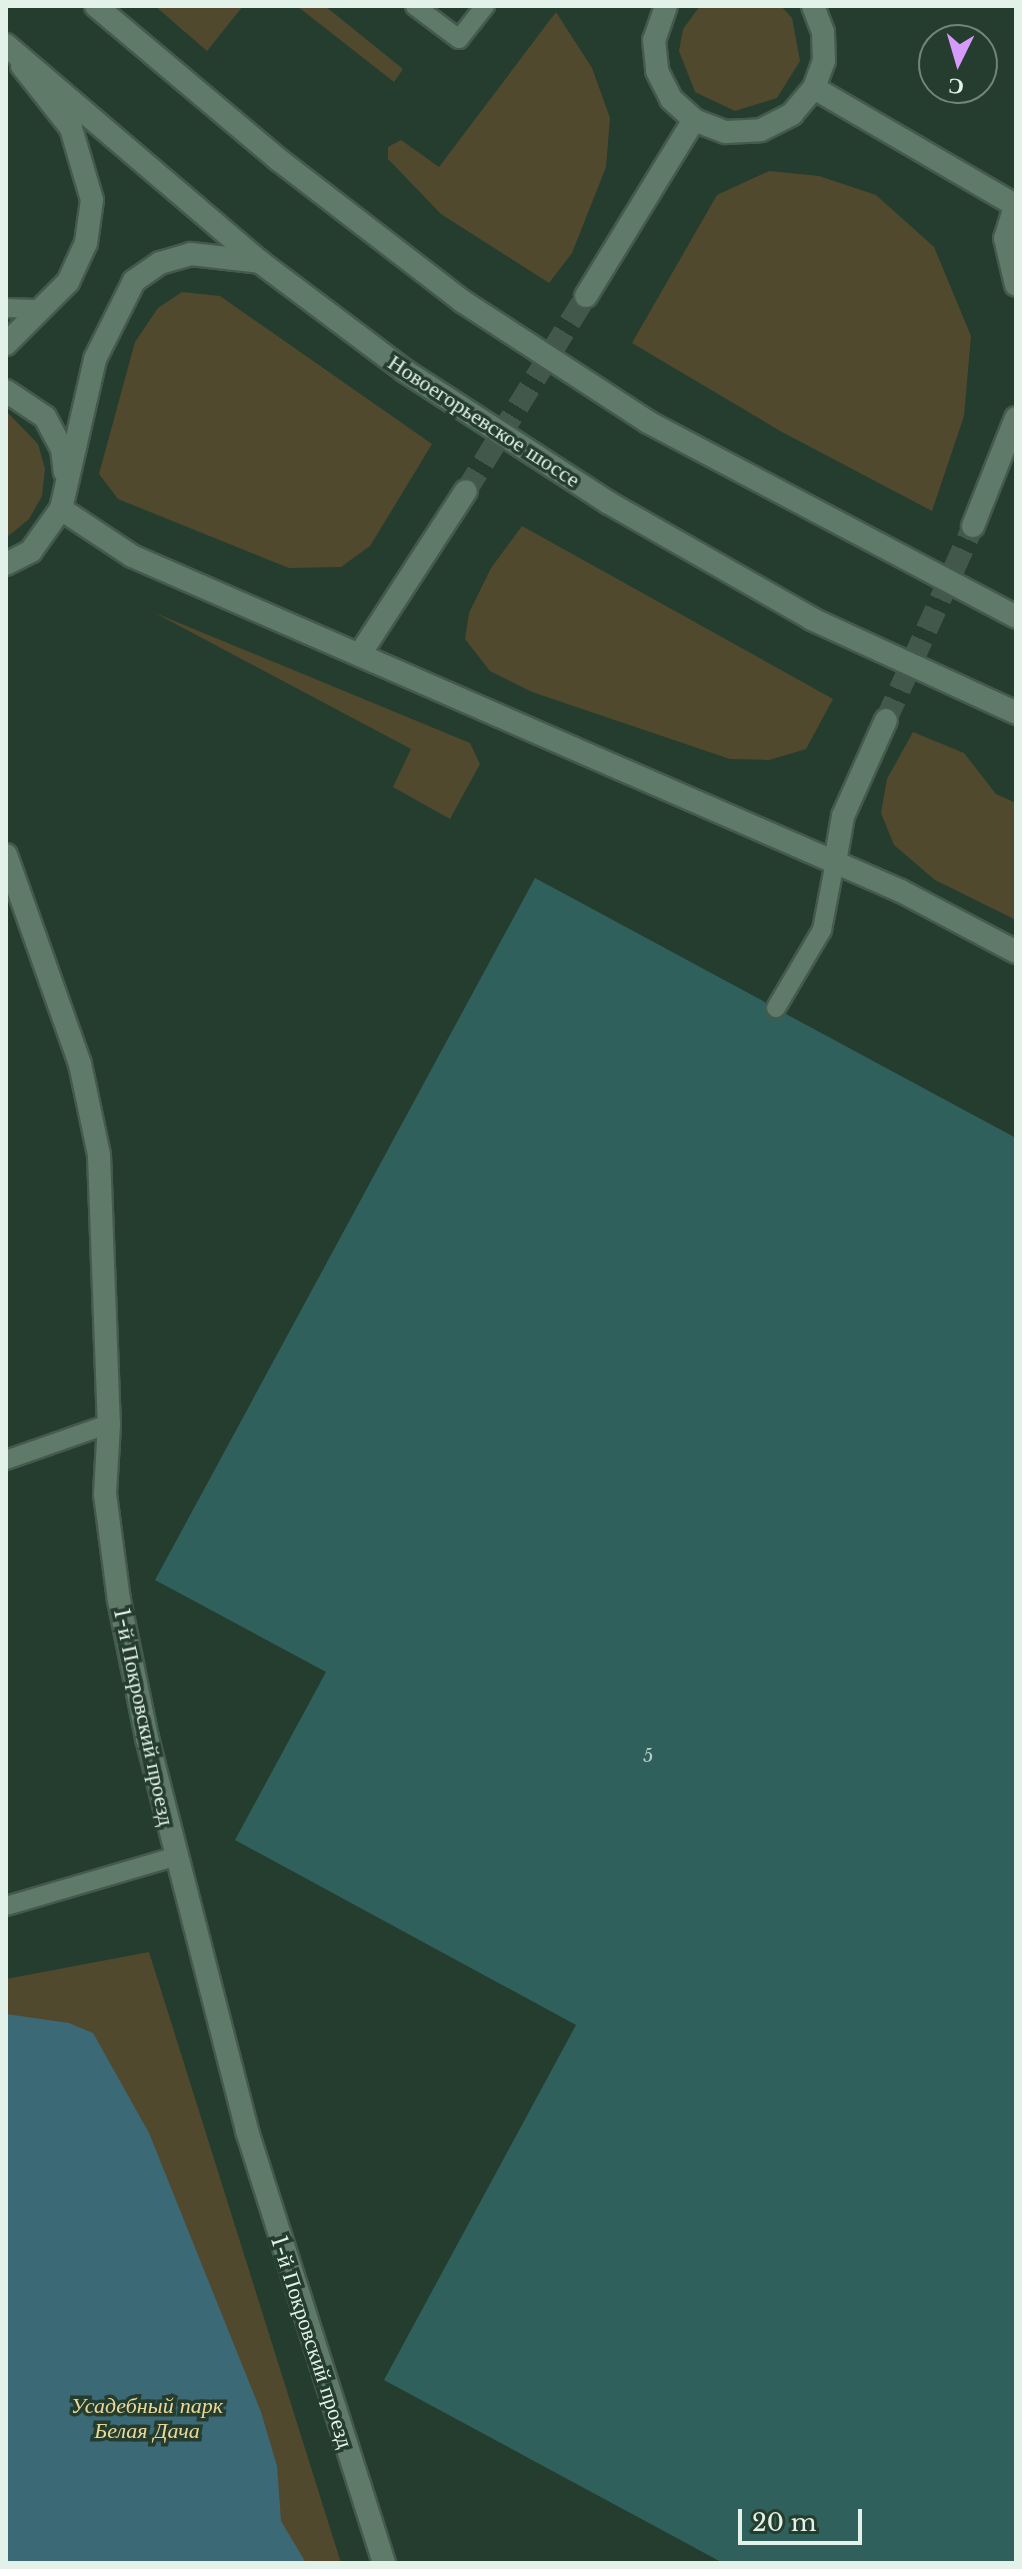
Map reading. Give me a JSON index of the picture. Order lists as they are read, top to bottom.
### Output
{
  "streets": {
    "street": ["Новоегорьевское шоссе", "1-й Покровский проезд"]
  },
  "parks": ["Усадебный парк Белая Дача"],
  "house_numbers": ["5"],
  "scale_bar": "20 m",
  "north": "bottom"
}
